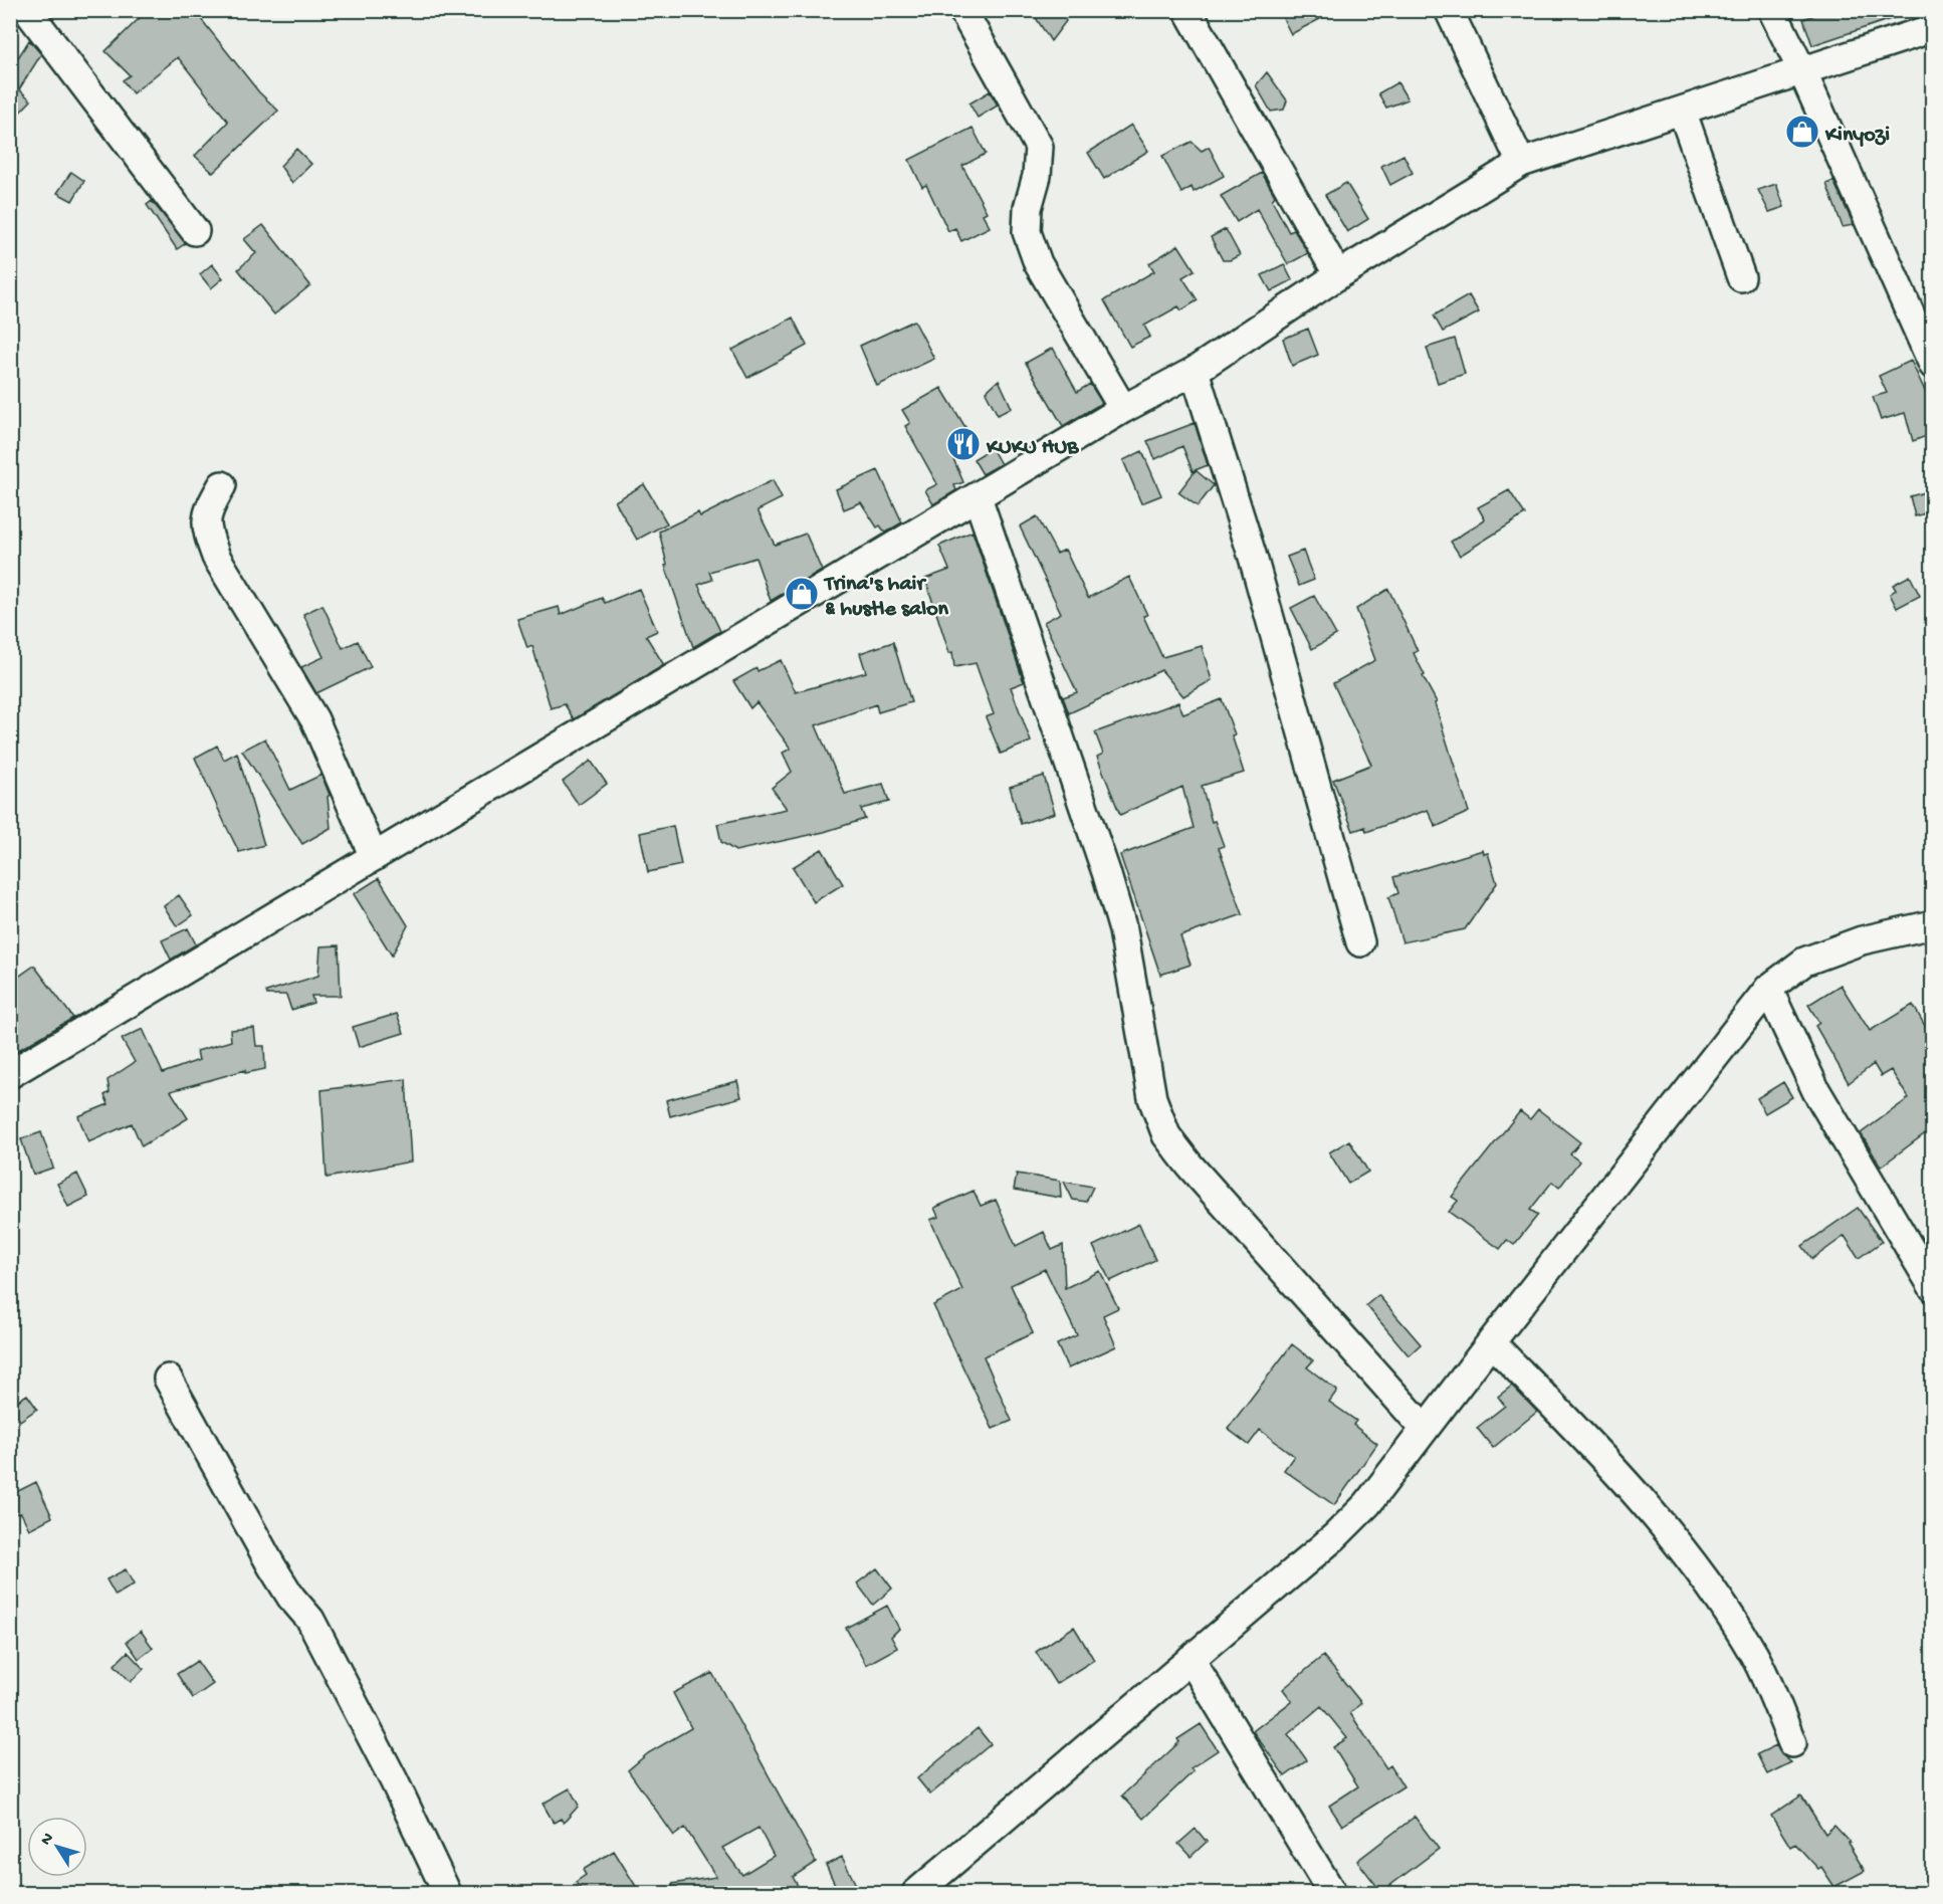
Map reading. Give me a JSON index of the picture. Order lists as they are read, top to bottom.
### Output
{
  "places": {
    "shop": ["Kinyozi", "Trina's hair & hustle salon"],
    "restaurant": ["KUKU HUB"]
  },
  "north": "top left"
}
